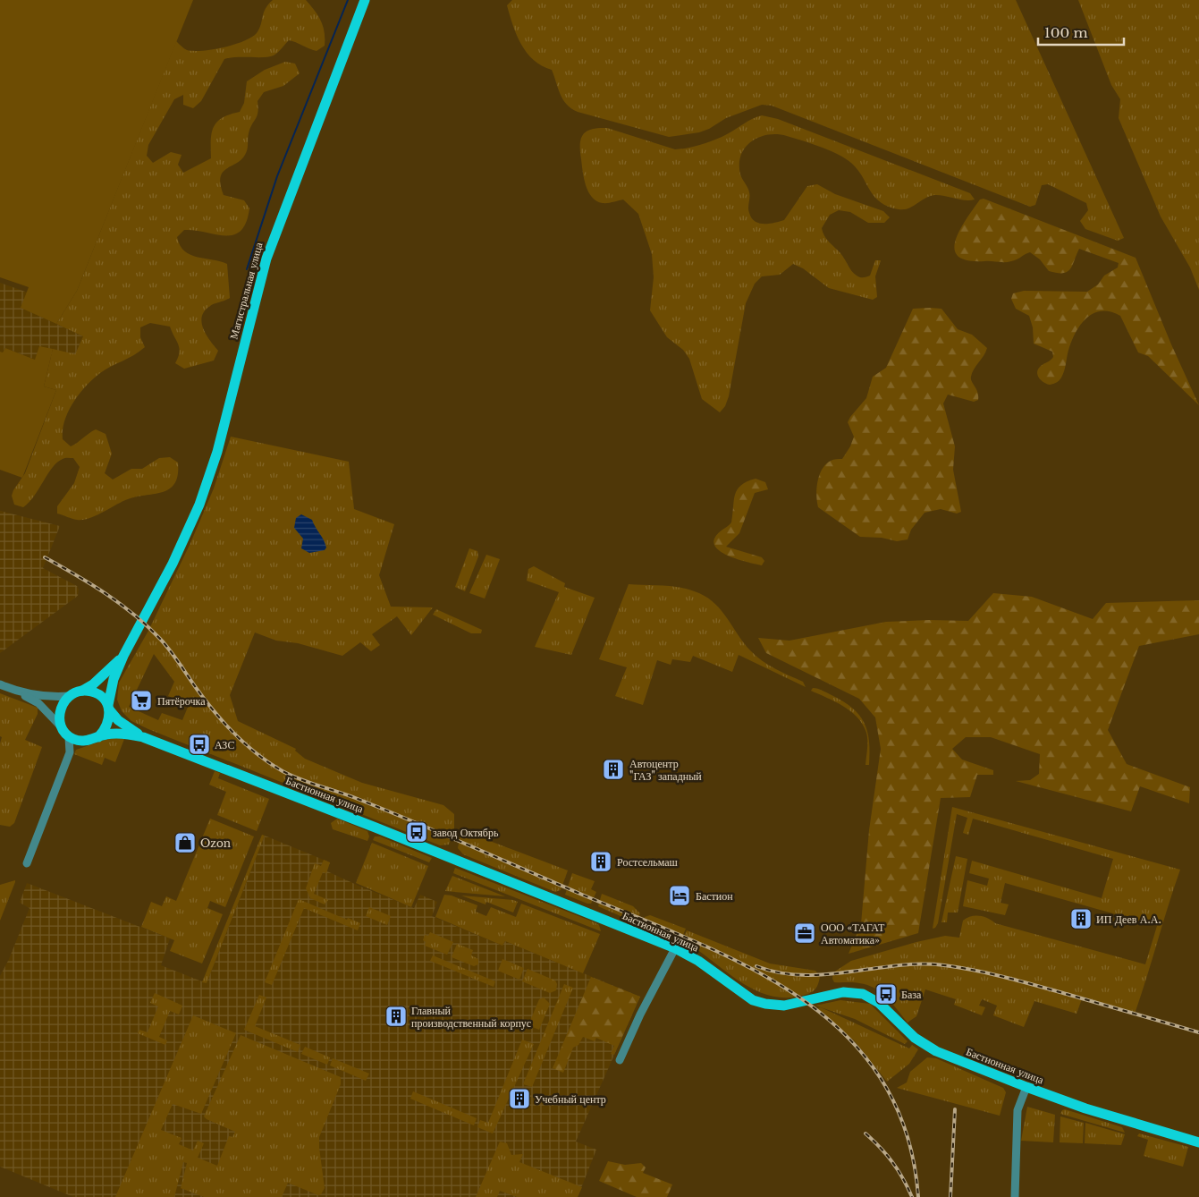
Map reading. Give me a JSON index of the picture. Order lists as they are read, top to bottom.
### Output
{
  "streets": {
    "main road": ["Магистральная улица", "Бастионная улица"]
  },
  "places": {
    "supermarket": ["Пятёрочка"],
    "bus stop": ["АЗС", "завод Октябрь", "База"],
    "building": [
      "Автоцентр \"ГАЗ\" западный",
      "Ростсельмаш",
      "ИП Деев А.А.",
      "Главный производственный корпус",
      "Учебный центр"
    ],
    "shop": ["Ozon"],
    "hotel": ["Бастион"],
    "office": ["ООО «ТАГАТ Автоматика»"]
  },
  "scale_bar": "100 m"
}
